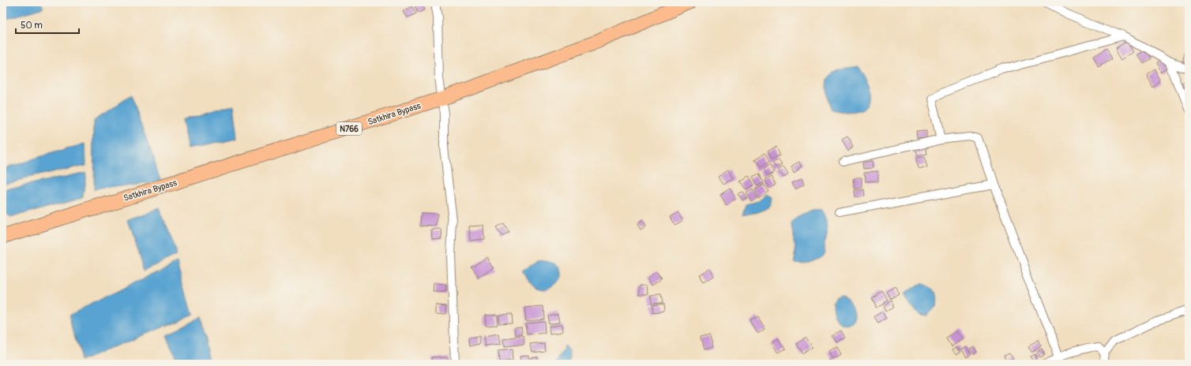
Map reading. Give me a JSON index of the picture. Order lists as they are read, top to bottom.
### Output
{
  "streets": {
    "highway": ["Satkhira Bypass", "N766"]
  },
  "scale_bar": "50 m"
}
